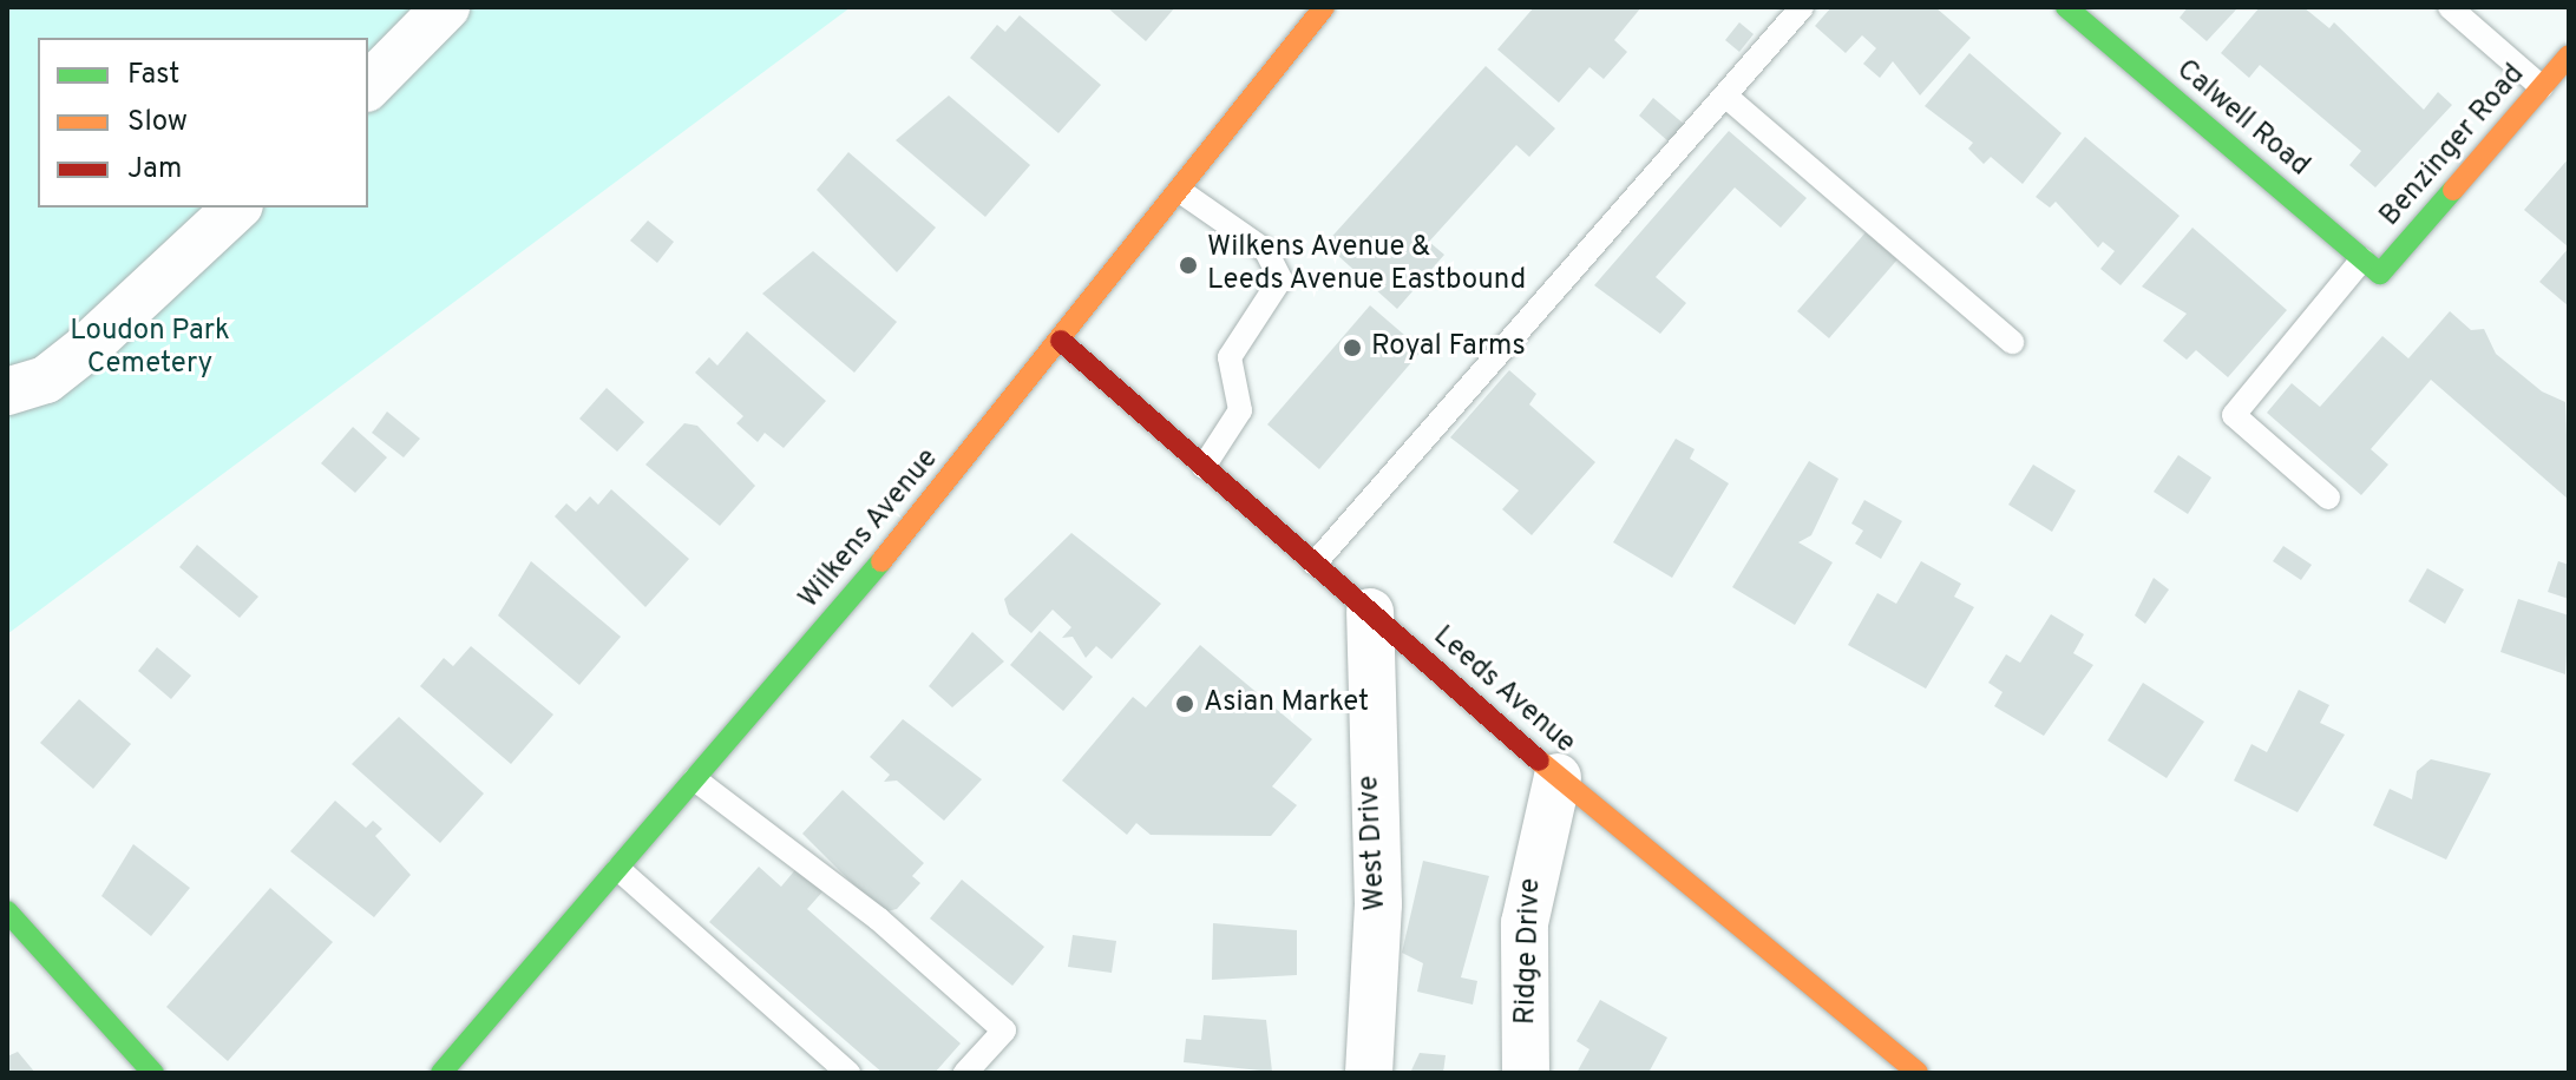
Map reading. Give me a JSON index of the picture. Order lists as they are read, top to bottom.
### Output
{
  "streets": {
    "street": [
      "Calwell Road",
      "Benzinger Road",
      "Wilkens Avenue",
      "Leeds Avenue",
      "West Drive",
      "Ridge Drive"
    ]
  },
  "crossings": [
    ["Calwell Road", "Benzinger Road"],
    ["Wilkens Avenue", "Leeds Avenue"],
    ["Leeds Avenue", "West Drive"],
    ["Leeds Avenue", "Ridge Drive"]
  ],
  "parks": ["Loudon Park Cemetery"],
  "places": ["Wilkens Avenue & Leeds Avenue Eastbound", "Royal Farms", "Asian Market"],
  "legend": ["Fast", "Slow", "Jam"]
}
